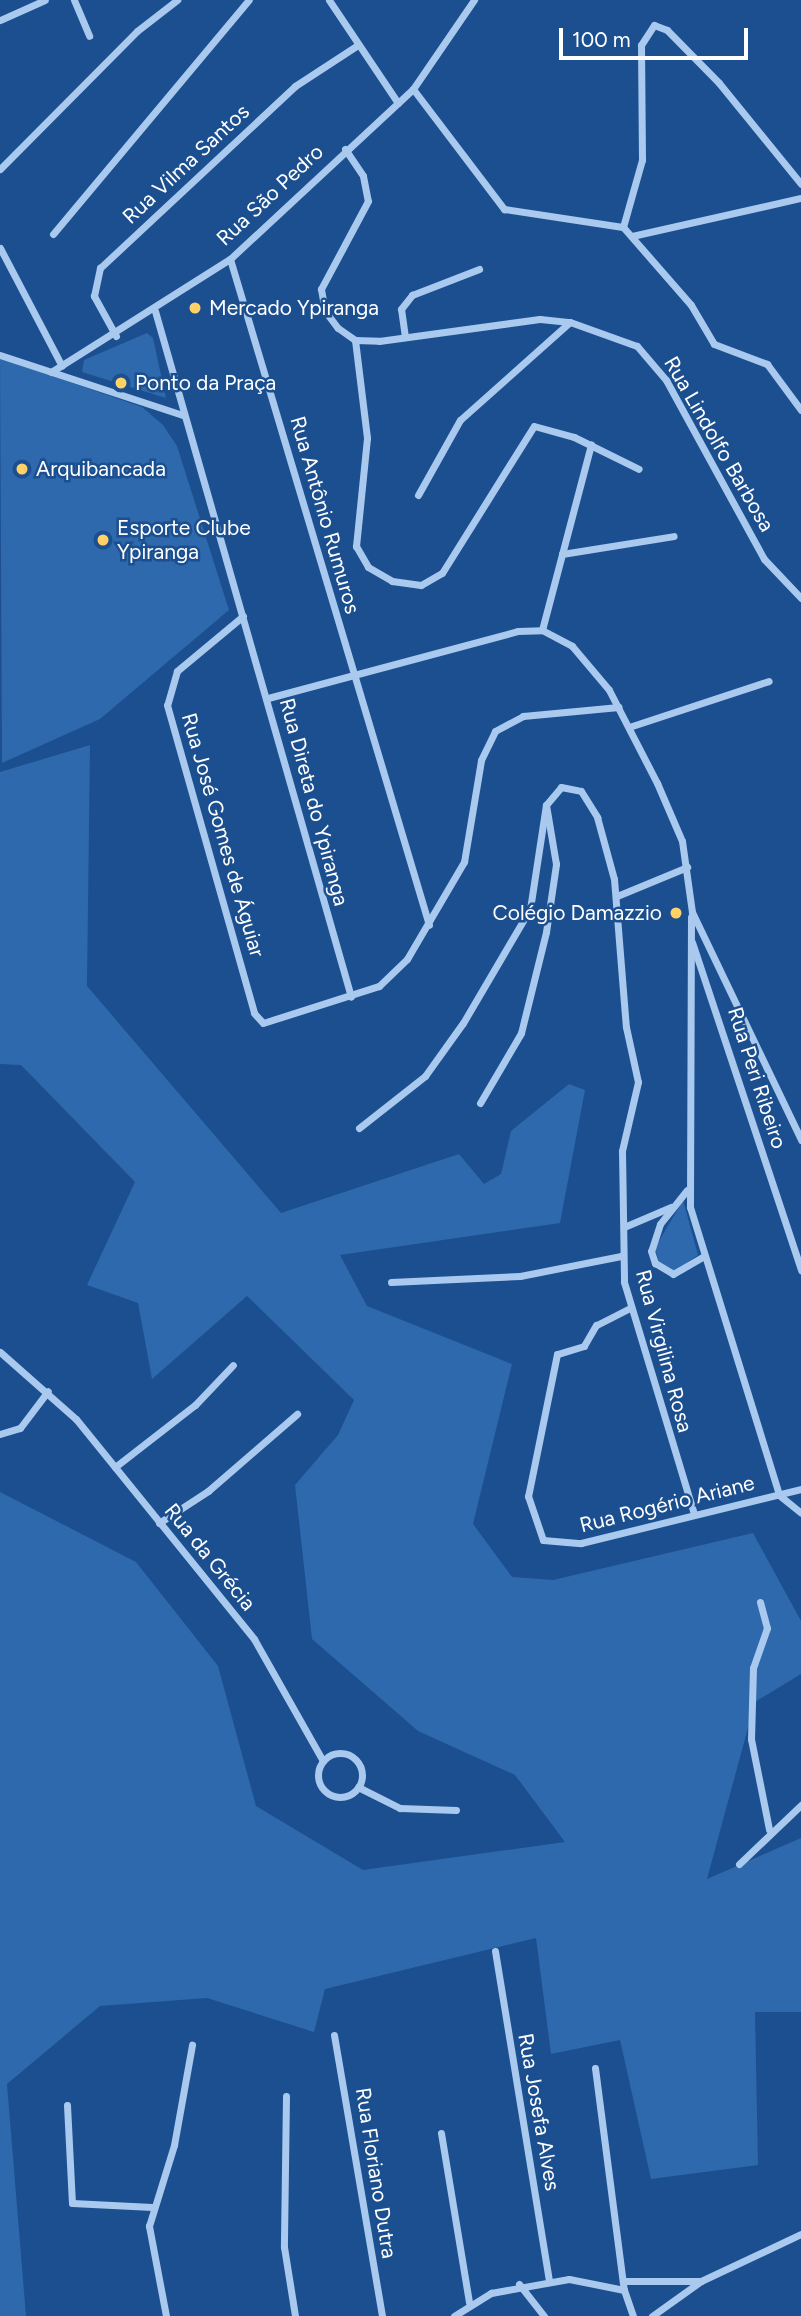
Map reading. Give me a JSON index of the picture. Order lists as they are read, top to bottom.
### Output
{
  "streets": {
    "street": [
      "Rua Vilma Santos",
      "Rua São Pedro",
      "Rua Lindolfo Barbosa",
      "Rua Antônio Rumuros",
      "Rua Direta do Ypiranga",
      "Rua José Gomes de Águiar",
      "Rua Peri Ribeiro",
      "Rua Virgilina Rosa",
      "Rua Rogério Ariane",
      "Rua da Grécia",
      "Rua Josefa Alves",
      "Rua Floriano Dutra"
    ]
  },
  "crossings": [
    ["Rua Vilma Santos", "Rua São Pedro"],
    ["Rua São Pedro", "Rua Antônio Rumuros"],
    ["Rua São Pedro", "Rua Direta do Ypiranga"],
    ["Rua Direta do Ypiranga", "Rua José Gomes de Águiar"],
    ["Rua Virgilina Rosa", "Rua Rogério Ariane"]
  ],
  "places": [
    "Mercado Ypiranga",
    "Ponto da Praça",
    "Arquibancada",
    "Esporte Clube Ypiranga",
    "Colégio Damazzio"
  ],
  "scale_bar": "100 m"
}
